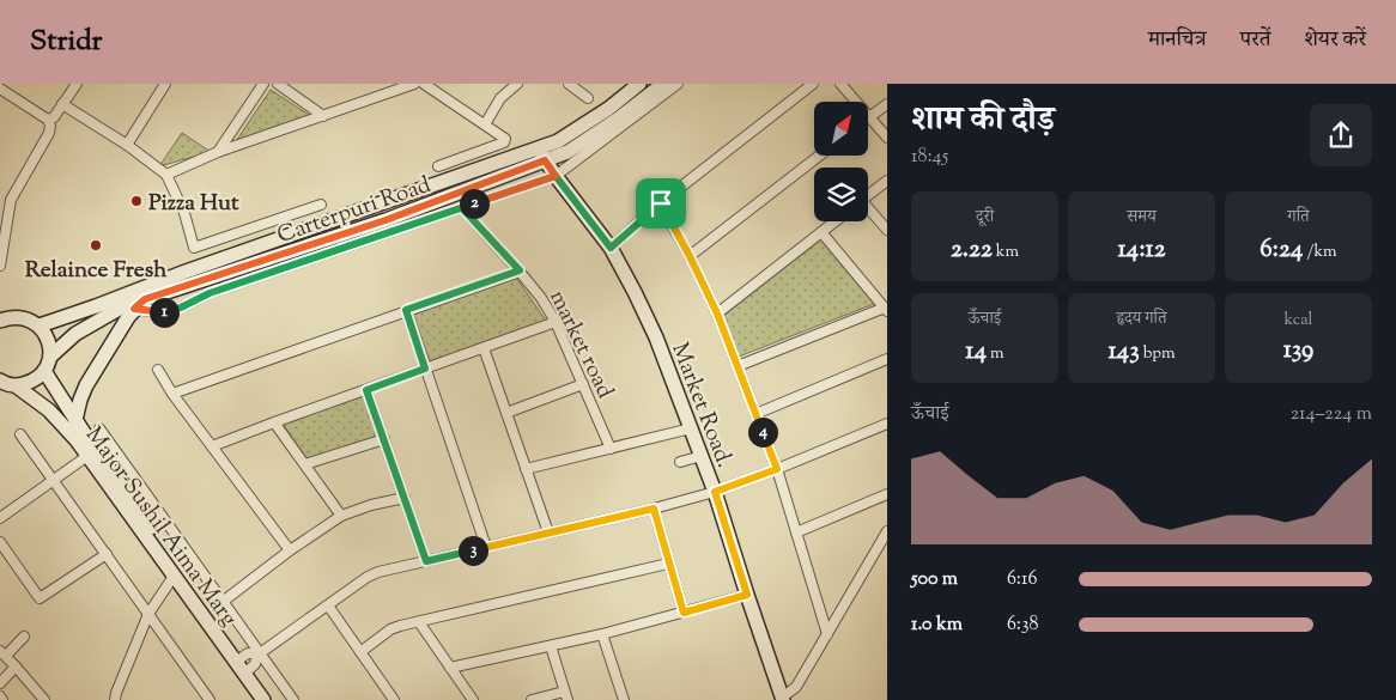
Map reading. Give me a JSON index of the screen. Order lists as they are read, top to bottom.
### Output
{
  "streets": {
    "main road": ["Carterpuri Road", "Market Road.", "Major Sushil Aima Marg"],
    "street": ["market road"]
  },
  "crossings": [
    ["Carterpuri Road", "Market Road."]
  ],
  "places": ["Pizza Hut", "Relaince Fresh"],
  "north": "top right",
  "page": {
    "header": "Stridr",
    "nav": ["मानचित्र", "परतें", "शेयर करें"],
    "heading": ["शाम की दौड़", "18:45"],
    "stats": [
      ["दूरी", "2.22 km"],
      ["समय", "14:12"],
      ["गति", "6:24 /km"],
      ["ऊँचाई", "14 m"],
      ["हृदय गति", "143 bpm"],
      ["kcal", "139"]
    ],
    "pins": [
      "2",
      "1",
      "4",
      "3"
    ],
    "chart": ["ऊँचाई", "214–224 m"],
    "list": [
      {
        "name": "500 m",
        "note": "6:16"
      },
      {
        "name": "1.0 km",
        "note": "6:38"
      }
    ]
  }
}
